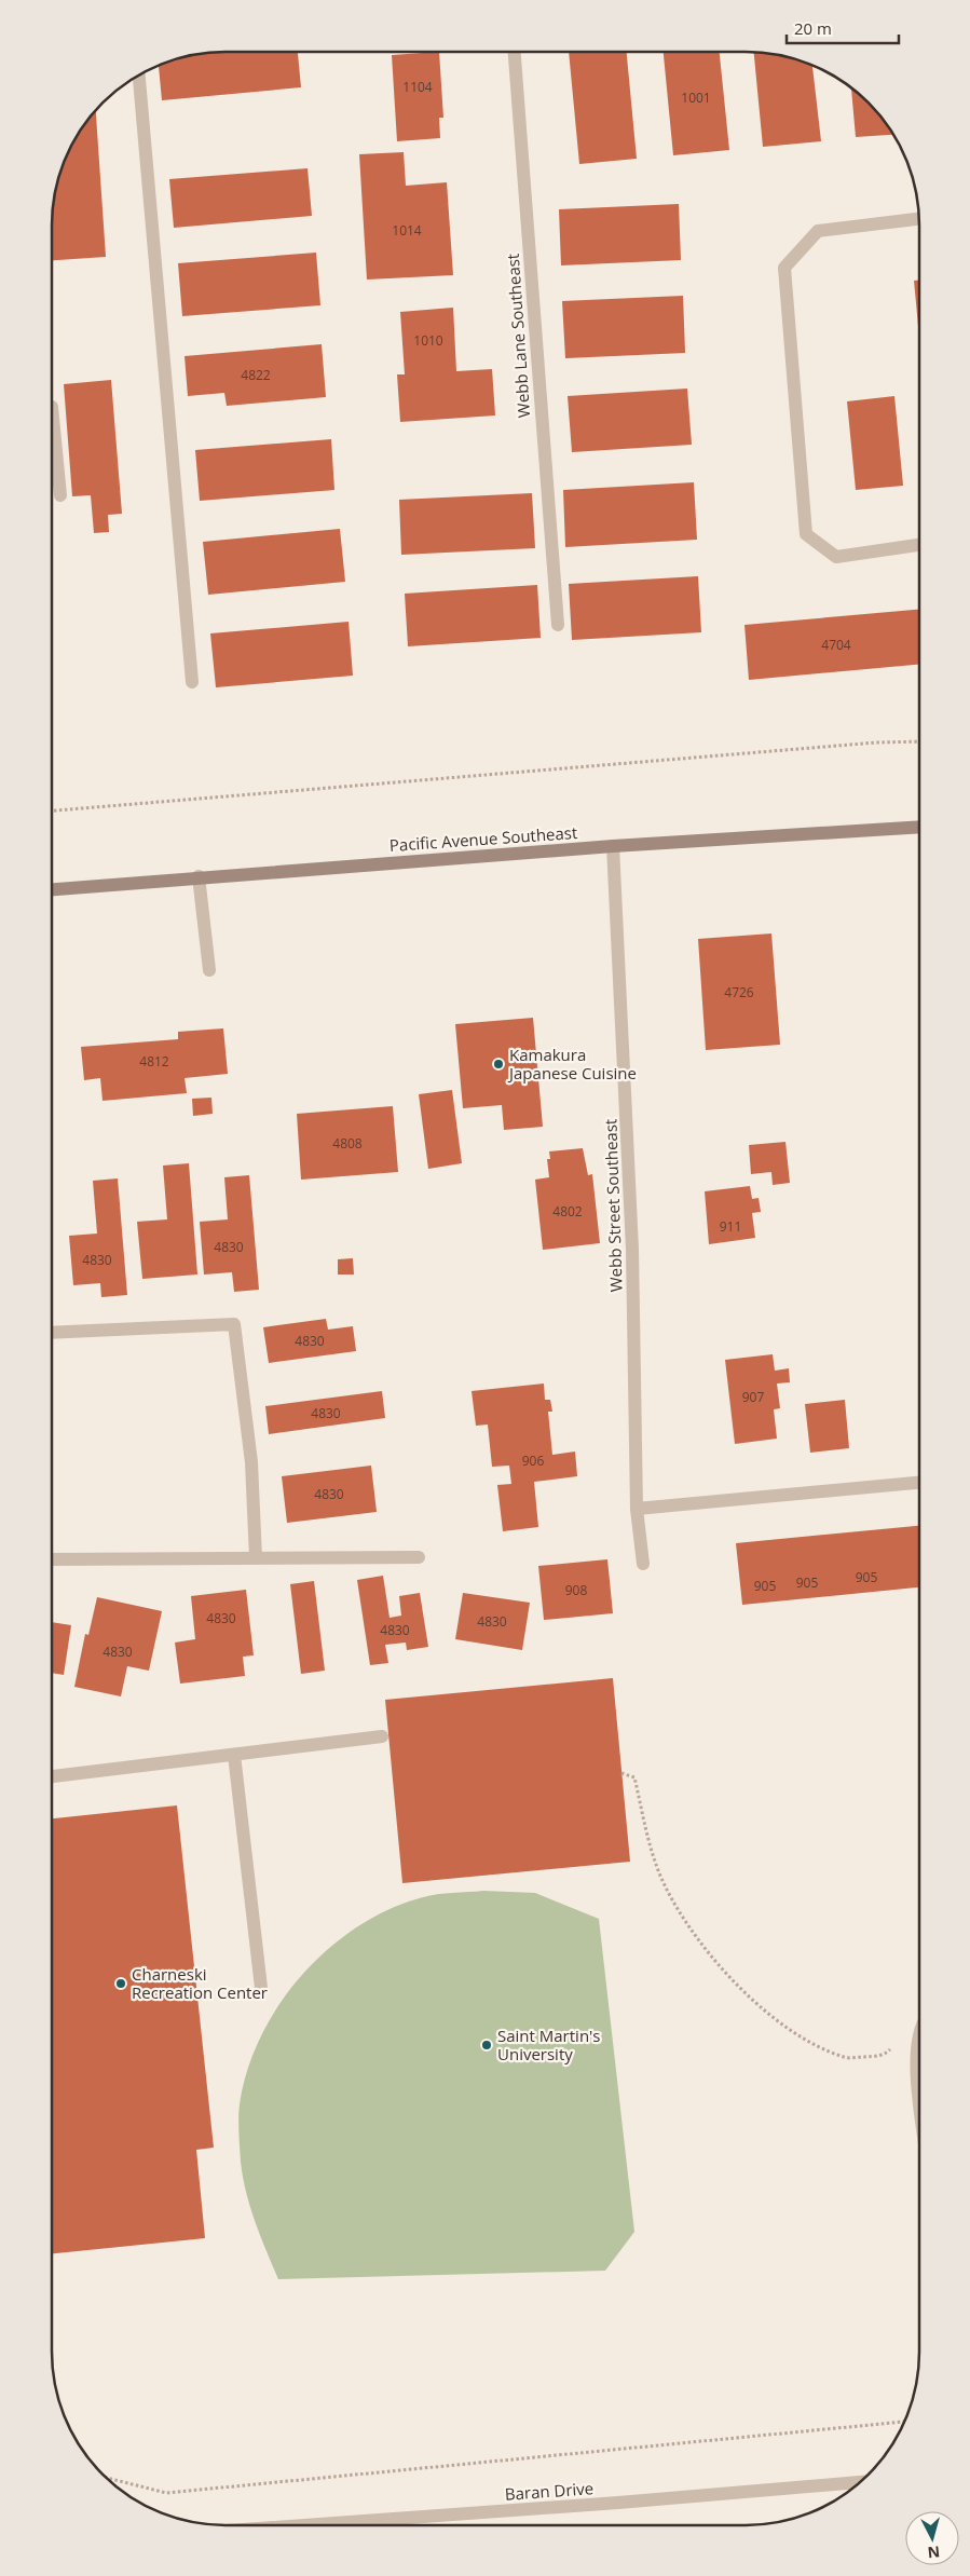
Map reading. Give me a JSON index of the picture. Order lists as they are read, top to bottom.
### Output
{
  "streets": {
    "main road": ["Pacific Avenue Southeast"],
    "street": ["Webb Lane Southeast", "Webb Street Southeast", "Baran Drive"]
  },
  "crossings": [
    ["Pacific Avenue Southeast", "Webb Street Southeast"]
  ],
  "places": ["Kamakura Japanese Cuisine", "Charneski Recreation Center", "Saint Martin's University"],
  "house_numbers": [
    "1104",
    "1001",
    "1014",
    "1010",
    "4822",
    "4704",
    "4726",
    "4812",
    "4808",
    "4802",
    "911",
    "4830",
    "4830",
    "4830",
    "907",
    "4830",
    "906",
    "4830",
    "905",
    "905",
    "905",
    "908",
    "4830",
    "4830",
    "4830",
    "4830"
  ],
  "scale_bar": "20 m",
  "north": "bottom"
}
